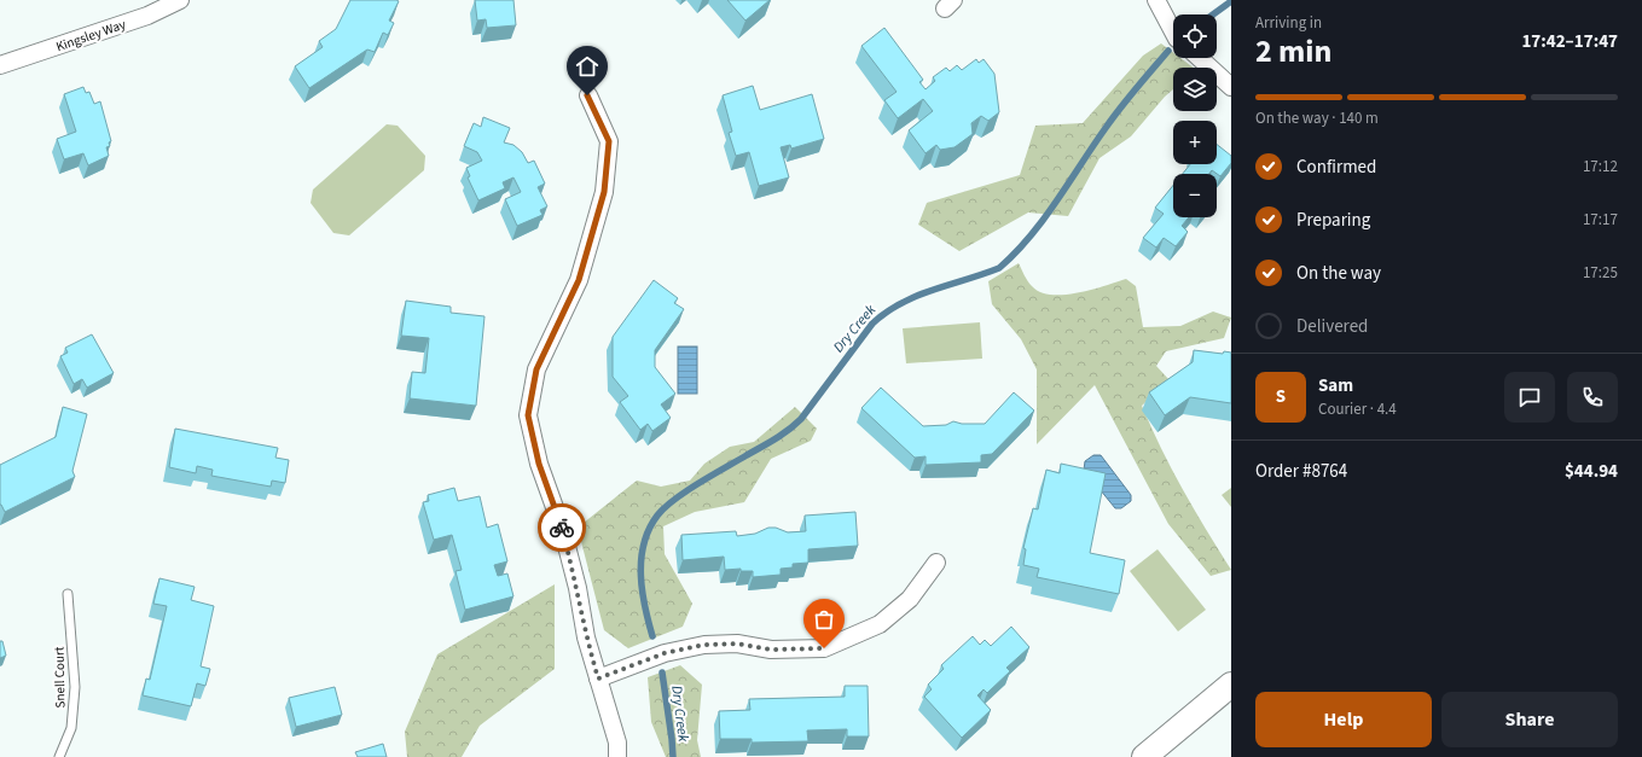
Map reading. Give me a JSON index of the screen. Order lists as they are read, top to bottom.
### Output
{
  "streets": {
    "street": ["Kingsley Way"],
    "lane": ["Snell Court"]
  },
  "water": ["Dry Creek"],
  "page": {
    "heading": ["2 min", "Arriving in", "17:42–17:47"],
    "panel": [
      "Sam",
      "Courier · 4.4",
      "Order #8764",
      "$44.94"
    ],
    "map_buttons": ["+", "−"],
    "bar": "On the way · 140 m",
    "list": [
      ["Confirmed", "17:12"],
      ["Preparing", "17:17"],
      ["On the way", "17:25"],
      "Delivered"
    ],
    "round": "S",
    "buttons": ["Help", "Share"]
  }
}
